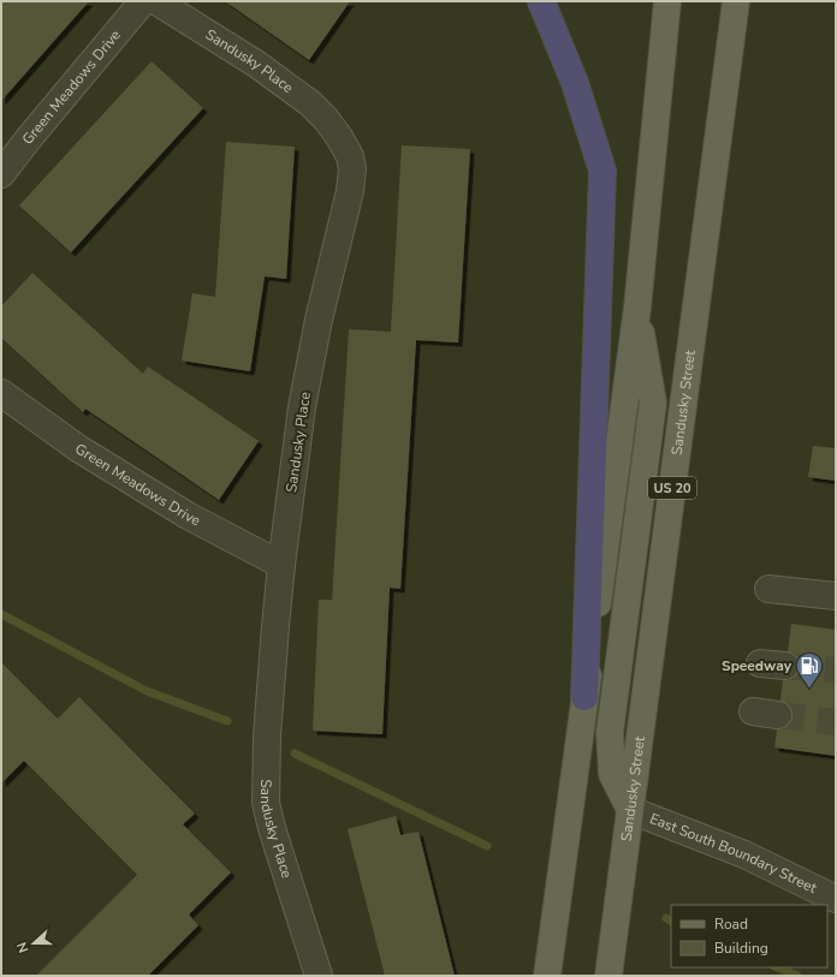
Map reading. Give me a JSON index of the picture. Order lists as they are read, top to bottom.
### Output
{
  "streets": {
    "main road": ["Sandusky Street", "US 20"],
    "street": ["Sandusky Place", "Green Meadows Drive", "East South Boundary Street"]
  },
  "crossings": [
    ["Sandusky Place", "Green Meadows Drive"],
    ["Sandusky Street", "East South Boundary Street"]
  ],
  "places": {
    "fuel station": ["Speedway"]
  },
  "legend": ["Road", "Building"],
  "north": "left"
}
